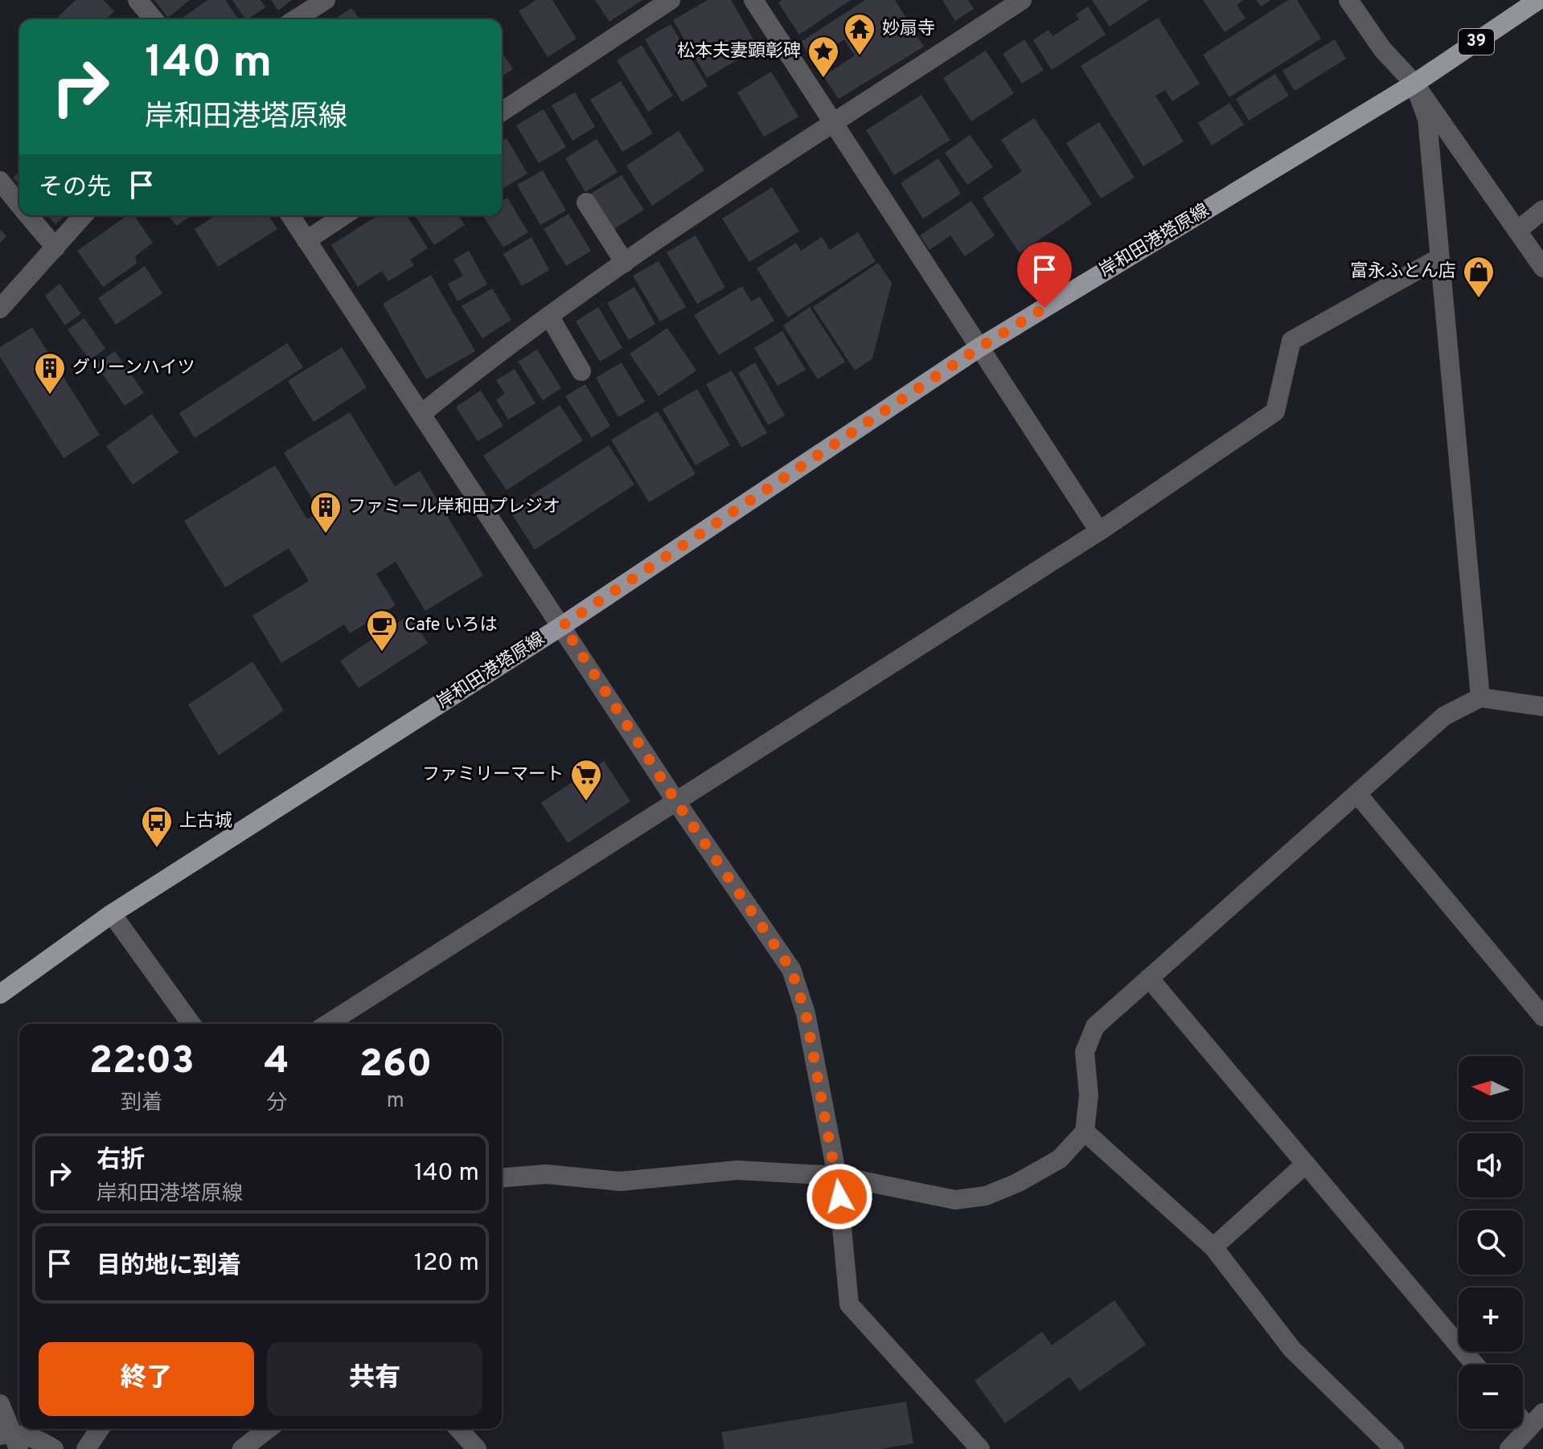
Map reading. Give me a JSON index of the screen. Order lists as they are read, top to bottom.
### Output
{
  "streets": {
    "main road": ["39", "岸和田港塔原線"]
  },
  "places": {
    "temple": ["妙扇寺"],
    "place": ["松本夫妻顕彰碑"],
    "shop": ["富永ふとん店"],
    "building": ["グリーンハイツ", "ファミール岸和田プレジオ"],
    "cafe": ["Cafe いろは"],
    "supermarket": ["ファミリーマート"],
    "bus stop": ["上古城"]
  },
  "north": "left",
  "page": {
    "turn": ["140 m", "岸和田港塔原線"],
    "then": "その先",
    "eta": [
      "22:03",
      "到着",
      "4",
      "分",
      "260",
      "m"
    ],
    "map_buttons": ["+", "−"],
    "list": [
      {
        "name": "右折",
        "note": "岸和田港塔原線",
        "value": "140 m"
      },
      {
        "name": "目的地に到着",
        "value": "120 m"
      }
    ],
    "buttons": ["終了", "共有"]
  }
}
